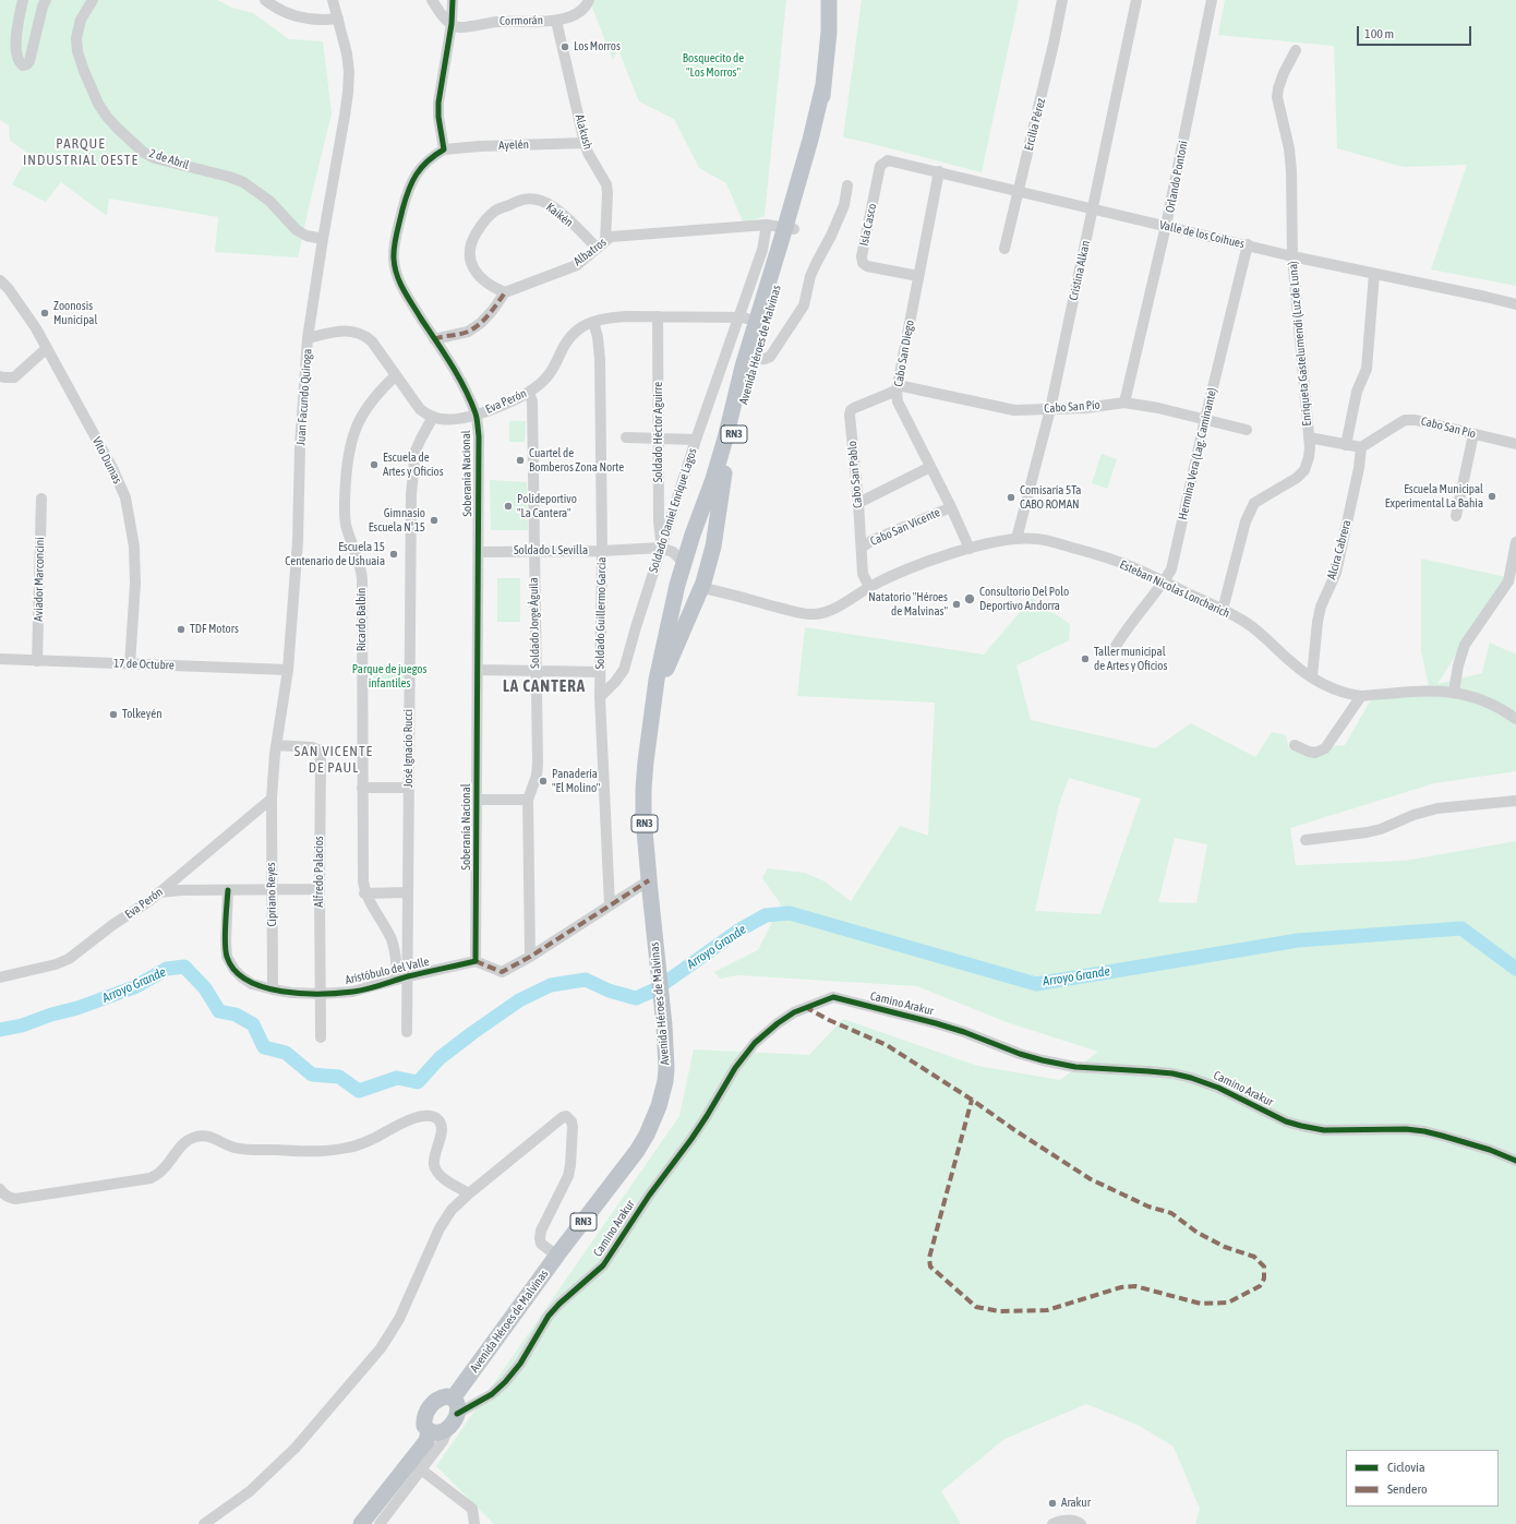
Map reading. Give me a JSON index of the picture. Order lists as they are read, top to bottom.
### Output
{
  "streets": {
    "highway": ["Avenida Héroes de Malvinas", "RN3"],
    "street": [
      "Cormorán",
      "Ercilia Pérez",
      "Alakush",
      "Ayelén",
      "2 de Abril",
      "Orlando Pontoni",
      "Kaikén",
      "Isla Casco",
      "Valle de los Coihues",
      "Albatros",
      "Cristina Alkan",
      "Enriqueta Gastelumendi (Luz de Luna)",
      "Cabo San Diego",
      "Juan Facundo Quiroga",
      "Eva Perón",
      "Cabo San Pío",
      "Soldado Héctor Aguirre",
      "Hermina Vera (Lag. Caminante)",
      "Vito Dumas",
      "Soberanía Nacional",
      "Cabo San Pablo",
      "Soldado Daniel Enrique Lagos",
      "Cabo San Vicente",
      "Alcira Cabrera",
      "Soldado L Sevilla",
      "Aviador Marconcini",
      "Esteban Nicolas Loncharich",
      "Soldado Guillermo García",
      "Ricardo Balbín",
      "Soldado Jorge Águila",
      "17 de Octubre",
      "José Ignacio Rucci",
      "Alfredo Palacios",
      "Cipriano Reyes",
      "Aristóbulo del Valle",
      "Camino Arakur"
    ]
  },
  "crossings": [
    ["Cormorán", "Alakush"],
    ["Ercilia Pérez", "Valle de los Coihues"],
    ["Alakush", "Ayelén"],
    ["Alakush", "Kaikén"],
    ["Alakush", "Albatros"],
    ["Ayelén", "Soberanía Nacional"],
    ["2 de Abril", "Juan Facundo Quiroga"],
    ["Orlando Pontoni", "Valle de los Coihues"],
    ["Orlando Pontoni", "Cabo San Pío"],
    ["Kaikén", "Albatros"],
    ["Isla Casco", "Valle de los Coihues"],
    ["Isla Casco", "Cabo San Diego"],
    ["Valle de los Coihues", "Cristina Alkan"],
    ["Valle de los Coihues", "Enriqueta Gastelumendi (Luz de Luna)"],
    ["Valle de los Coihues", "Cabo San Diego"],
    ["Valle de los Coihues", "Hermina Vera (Lag. Caminante)"],
    ["Albatros", "Avenida Héroes de Malvinas"],
    ["Albatros", "Soldado Daniel Enrique Lagos"],
    ["Cristina Alkan", "Cabo San Pío"],
    ["Cristina Alkan", "Esteban Nicolas Loncharich"],
    ["Enriqueta Gastelumendi (Luz de Luna)", "Esteban Nicolas Loncharich"],
    ["Avenida Héroes de Malvinas", "Eva Perón"],
    ["Avenida Héroes de Malvinas", "Esteban Nicolas Loncharich"],
    ["Avenida Héroes de Malvinas", "Camino Arakur"],
    ["Cabo San Diego", "Cabo San Pío"],
    ["Cabo San Diego", "Cabo San Pablo"],
    ["Cabo San Diego", "Cabo San Vicente"],
    ["Cabo San Diego", "Esteban Nicolas Loncharich"],
    ["Juan Facundo Quiroga", "Eva Perón"],
    ["Juan Facundo Quiroga", "17 de Octubre"],
    ["Juan Facundo Quiroga", "Alfredo Palacios"],
    ["Juan Facundo Quiroga", "Cipriano Reyes"],
    ["Eva Perón", "Soldado Héctor Aguirre"],
    ["Eva Perón", "Soberanía Nacional"],
    ["Eva Perón", "Soldado Daniel Enrique Lagos"],
    ["Eva Perón", "Soldado Guillermo García"],
    ["Eva Perón", "Soldado Jorge Águila"],
    ["Eva Perón", "José Ignacio Rucci"],
    ["Eva Perón", "Cipriano Reyes"],
    ["Cabo San Pío", "Hermina Vera (Lag. Caminante)"],
    ["Cabo San Pío", "Cabo San Pablo"],
    ["Cabo San Pío", "Alcira Cabrera"],
    ["Soldado Héctor Aguirre", "Soldado Daniel Enrique Lagos"],
    ["Soldado Héctor Aguirre", "Soldado L Sevilla"],
    ["Hermina Vera (Lag. Caminante)", "Esteban Nicolas Loncharich"],
    ["Vito Dumas", "17 de Octubre"],
    ["Soberanía Nacional", "Soldado L Sevilla"],
    ["Soberanía Nacional", "Aristóbulo del Valle"],
    ["Cabo San Pablo", "Cabo San Vicente"],
    ["Cabo San Pablo", "Esteban Nicolas Loncharich"],
    ["Soldado Daniel Enrique Lagos", "Soldado L Sevilla"],
    ["Soldado Daniel Enrique Lagos", "Soldado Guillermo García"],
    ["Alcira Cabrera", "Esteban Nicolas Loncharich"],
    ["Soldado L Sevilla", "Soldado Guillermo García"],
    ["Soldado L Sevilla", "Soldado Jorge Águila"],
    ["Aviador Marconcini", "17 de Octubre"],
    ["Ricardo Balbín", "José Ignacio Rucci"],
    ["Ricardo Balbín", "Aristóbulo del Valle"],
    ["José Ignacio Rucci", "Aristóbulo del Valle"],
    ["Alfredo Palacios", "Aristóbulo del Valle"],
    ["Cipriano Reyes", "Aristóbulo del Valle"]
  ],
  "districts": ["PARQUE INDUSTRIAL OESTE", "LA CANTERA", "SAN VICENTE DE PAUL"],
  "water": ["Arroyo Grande"],
  "parks": ["Bosquecito de \"Los Morros\"", "Parque de juegos infantiles"],
  "places": [
    "Los Morros",
    "Zoonosis Municipal",
    "Cuartel de Bomberos Zona Norte",
    "Escuela de Artes y Oficios",
    "Escuela Municipal Experimental La Bahía",
    "Comisaría 5Ta CABO ROMAN",
    "Polideportivo \"La Cantera\"",
    "Gimnasio Escuela N°15",
    "Escuela 15 Centenario de Ushuaia",
    "Consultorio Del Polo Deportivo Andorra",
    "Natatorio \"Héroes de Malvinas\"",
    "TDF Motors",
    "Taller municipal de Artes y Oficios",
    "Tolkeyén",
    "Panadería \"El Molino\"",
    "Arakur"
  ],
  "legend": ["Ciclovía", "Sendero"],
  "scale_bar": "100 m"
}
